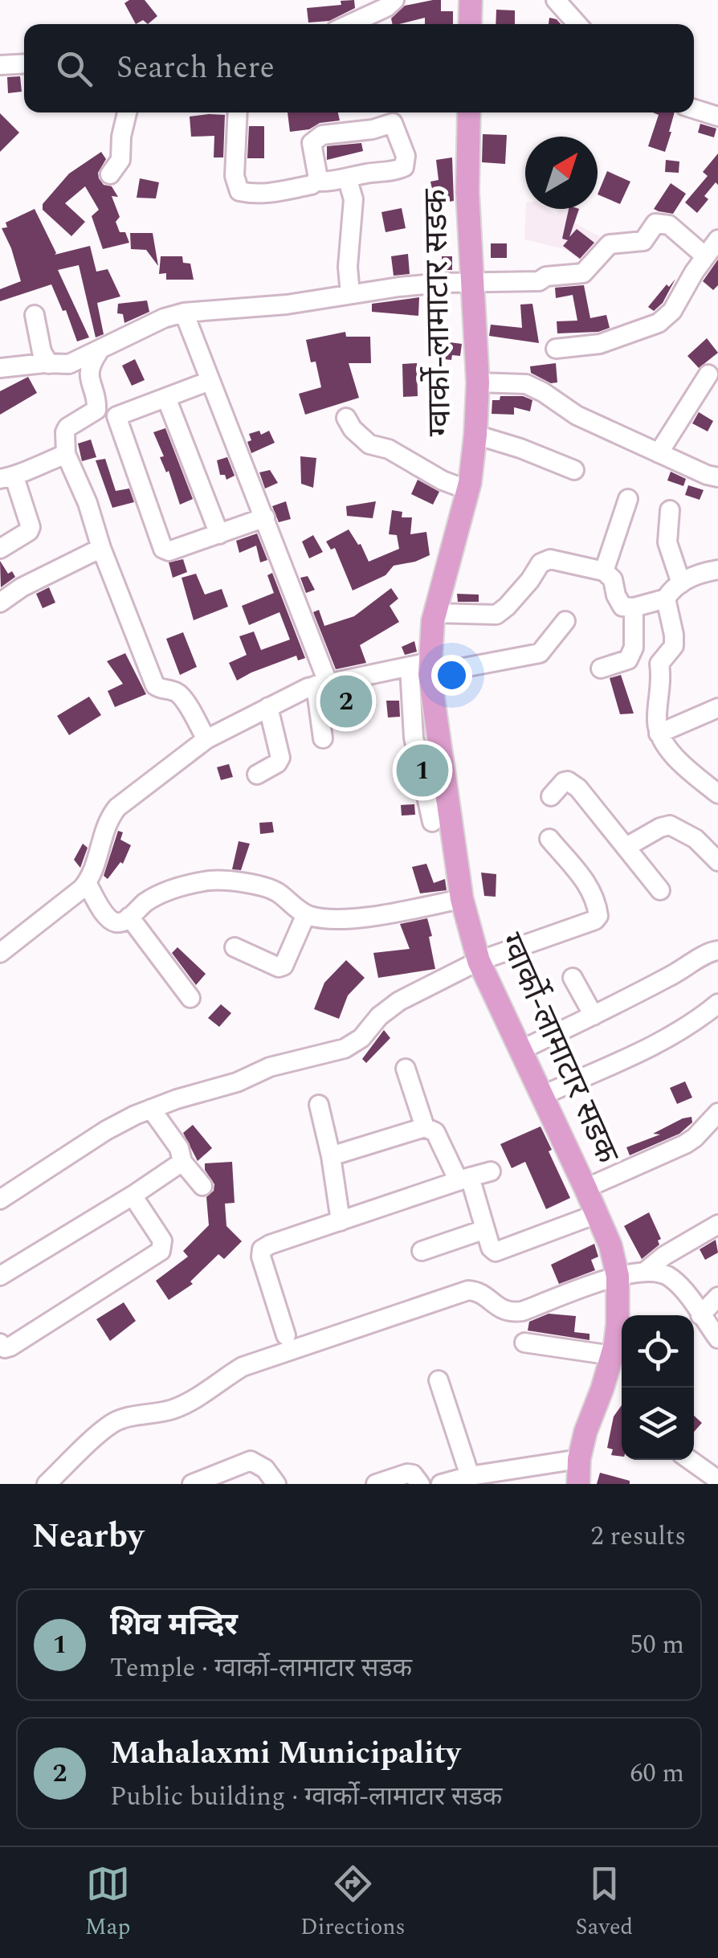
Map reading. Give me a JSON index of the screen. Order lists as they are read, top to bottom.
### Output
{
  "streets": {
    "main road": ["ग्वार्को-लामाटार सडक"]
  },
  "north": "top right",
  "page": {
    "search": "Search here",
    "pins": ["2", "1"],
    "heading": ["Nearby", "2 results"],
    "list": [
      {
        "mark": "1",
        "name": "शिव मन्दिर",
        "note": "Temple · ग्वार्को-लामाटार सडक",
        "value": "50 m"
      },
      {
        "mark": "2",
        "name": "Mahalaxmi Municipality",
        "note": "Public building · ग्वार्को-लामाटार सडक",
        "value": "60 m"
      }
    ],
    "nav": ["Map", "Directions", "Saved"]
  }
}
